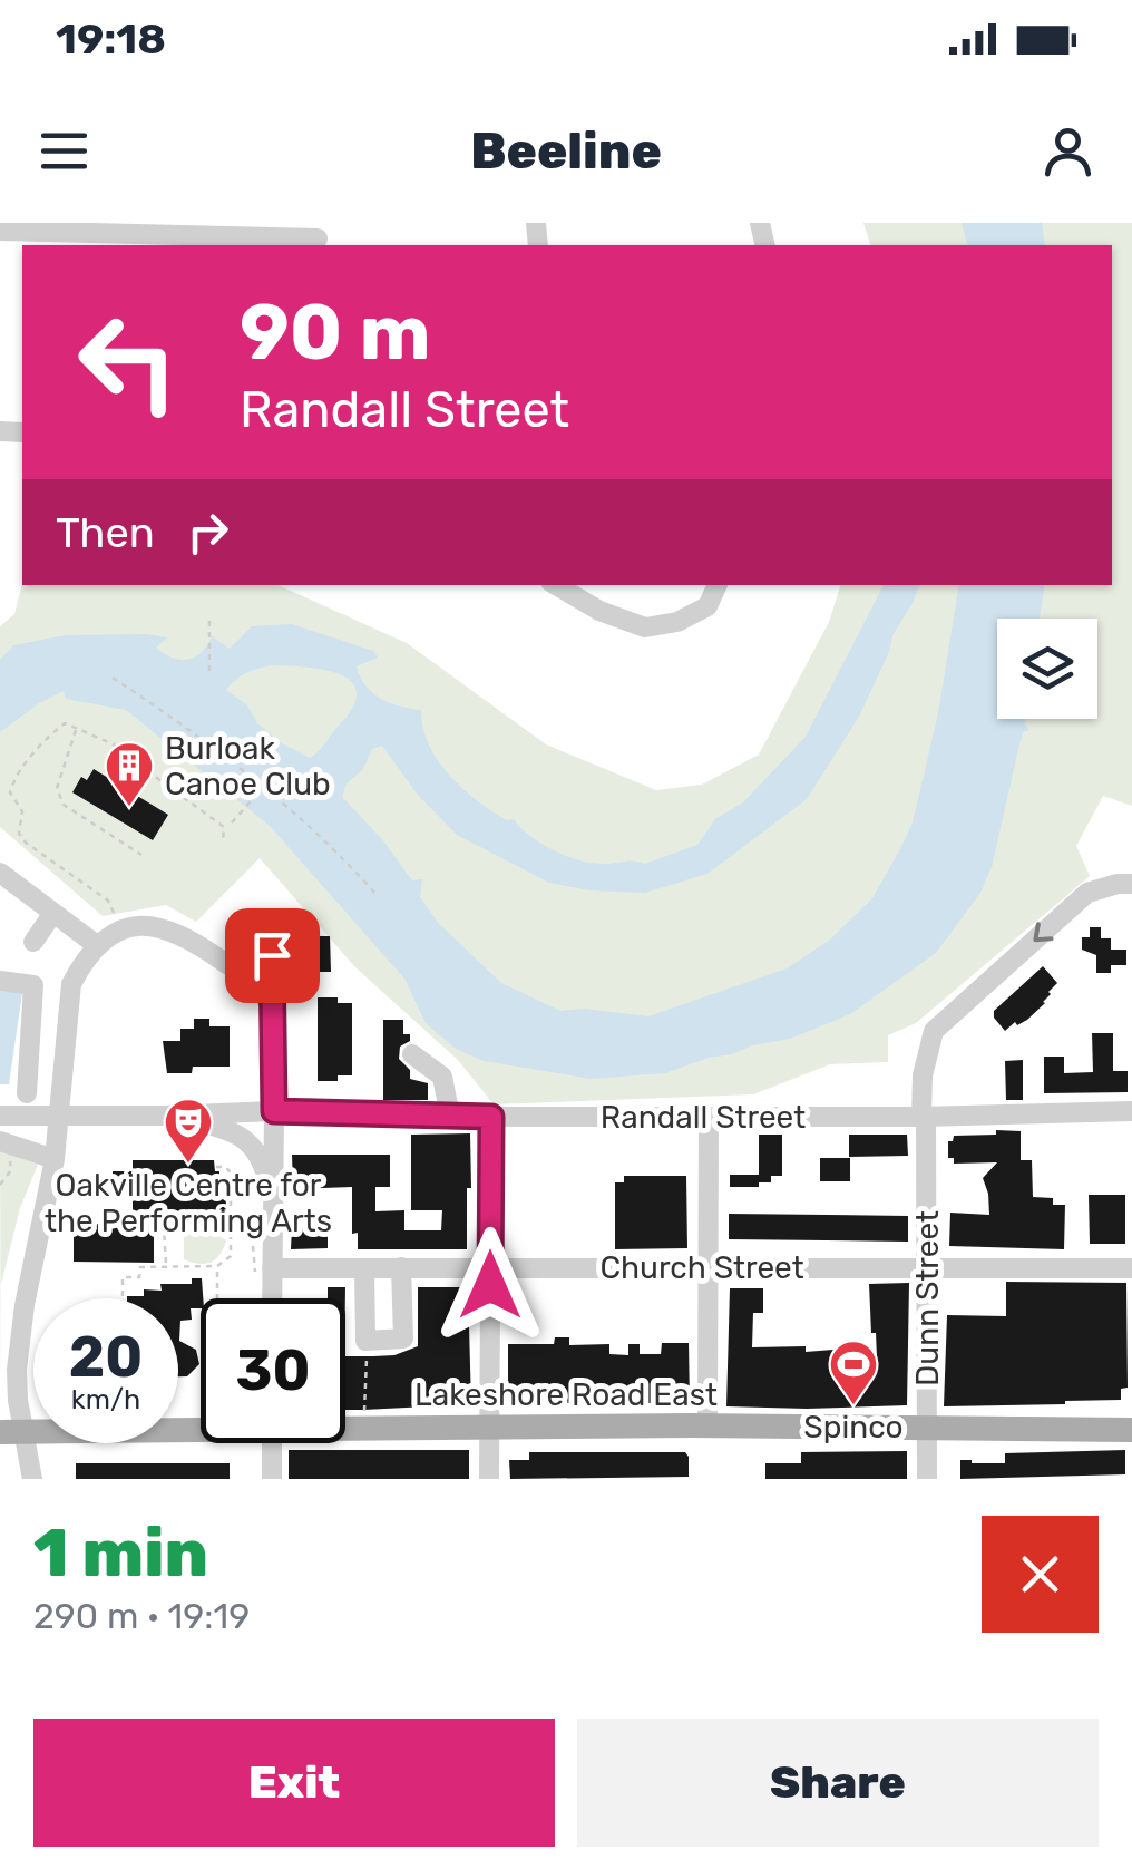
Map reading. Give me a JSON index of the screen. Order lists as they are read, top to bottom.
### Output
{
  "streets": {
    "main road": ["Lakeshore Road East"],
    "street": ["Randall Street", "Church Street", "Dunn Street"]
  },
  "crossings": [
    ["Randall Street", "Dunn Street"],
    ["Church Street", "Dunn Street"],
    ["Dunn Street", "Lakeshore Road East"]
  ],
  "one_way": ["Dunn Street"],
  "places": {
    "building": ["Burloak Canoe Club"],
    "theatre": ["Oakville Centre for the Performing Arts"],
    "sports": ["Spinco"]
  },
  "page": {
    "status": "19:18",
    "header": "Beeline",
    "turn": ["90 m", "Randall Street"],
    "then": "Then",
    "speed": "20 km/h",
    "limit": "30",
    "heading": ["1 min", "290 m · 19:19"],
    "buttons": ["Exit", "Share"]
  }
}
